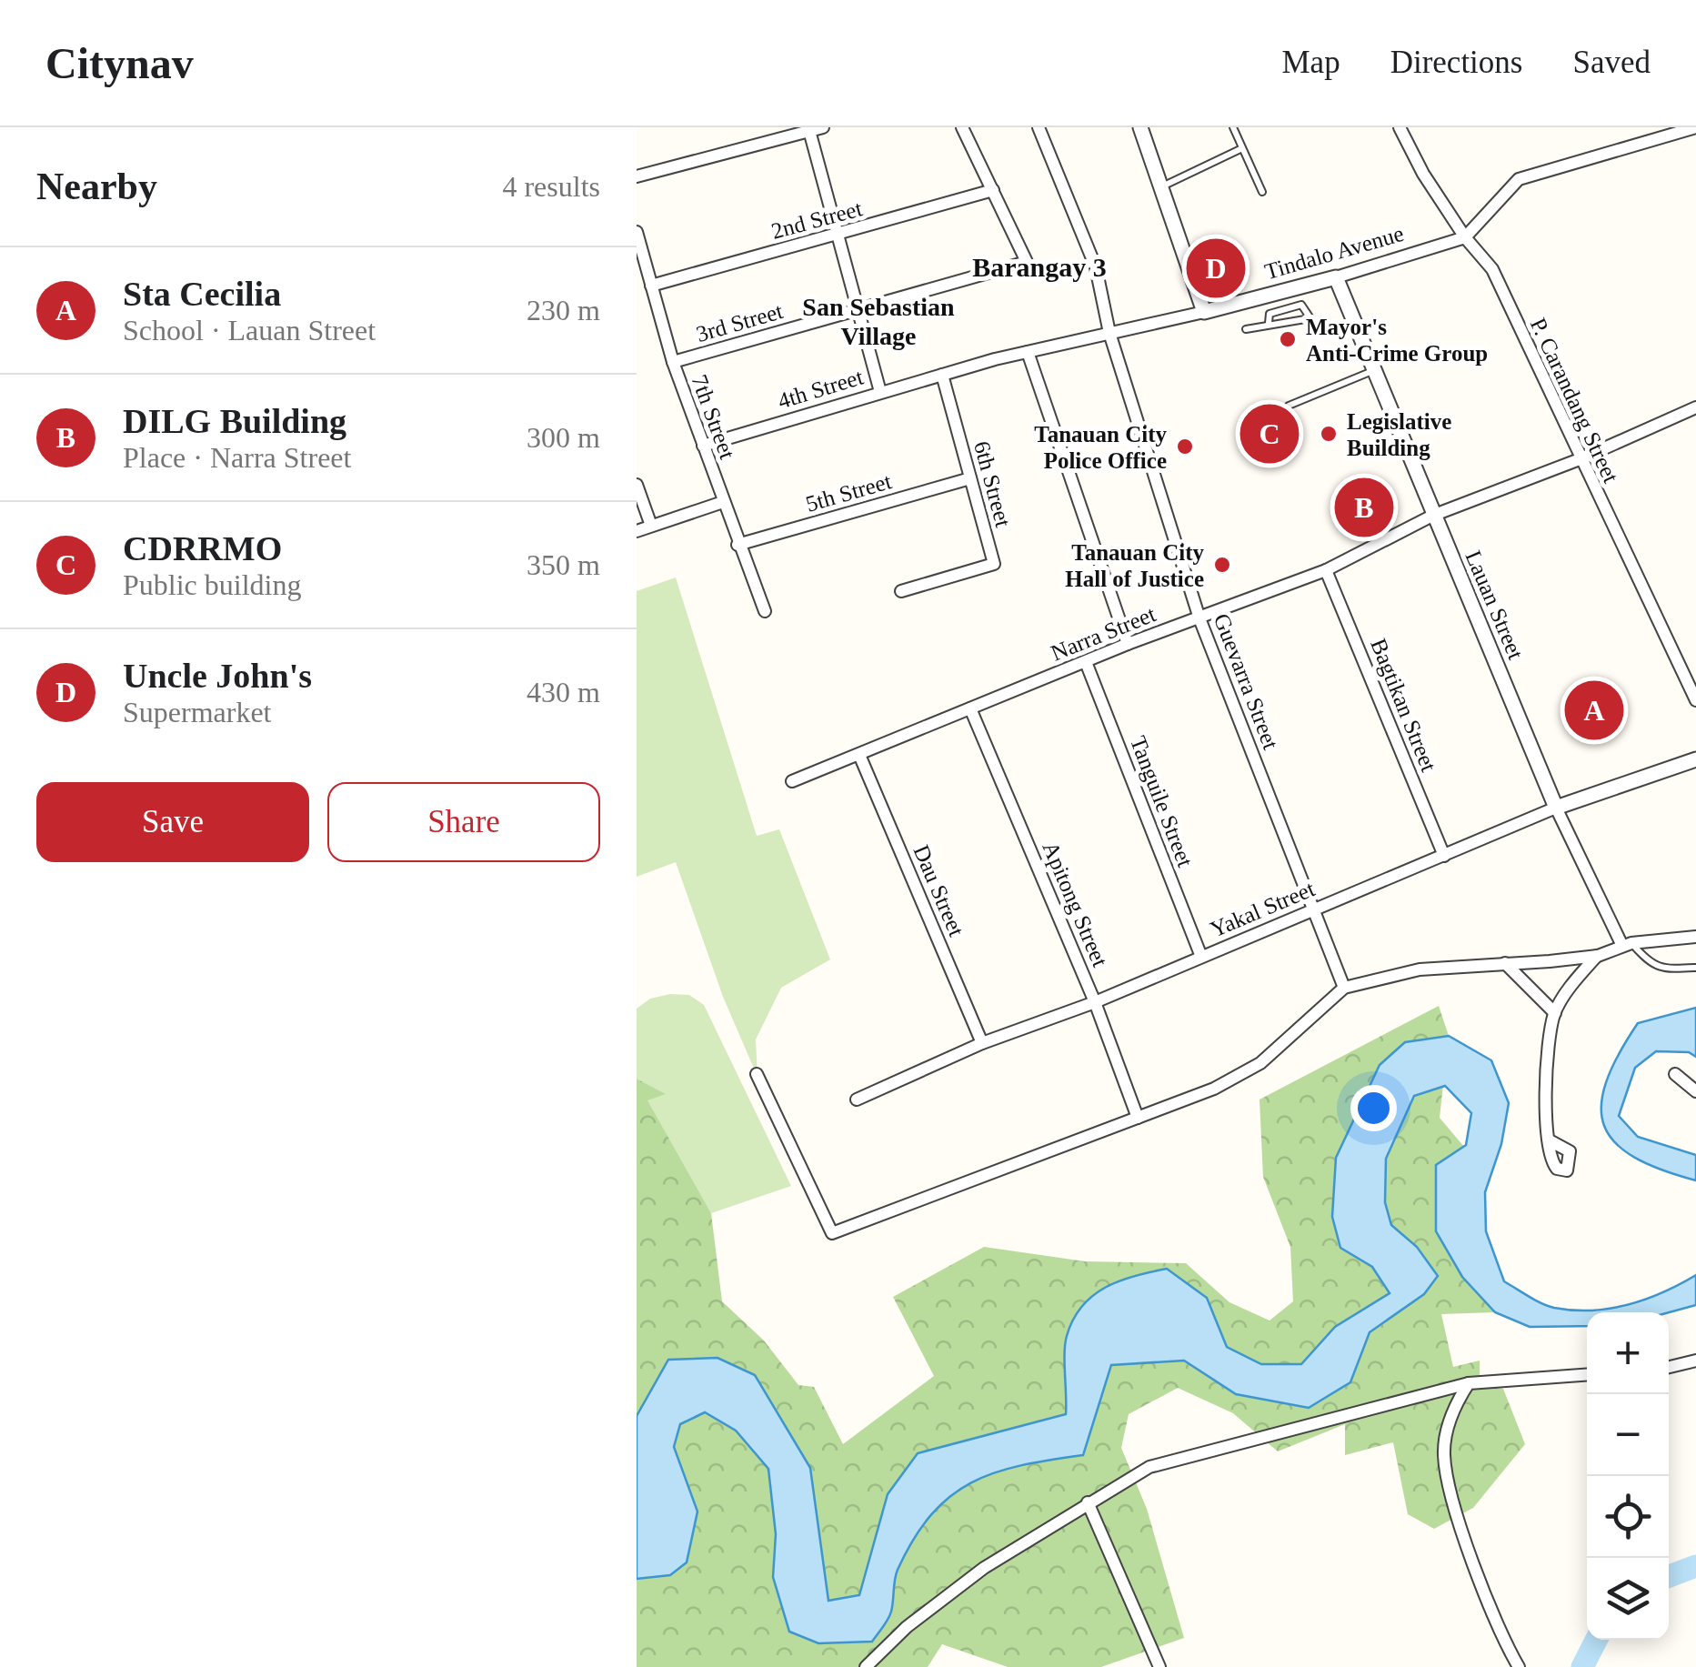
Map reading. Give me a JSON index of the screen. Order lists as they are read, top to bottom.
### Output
{
  "streets": {
    "street": [
      "2nd Street",
      "Tindalo Avenue",
      "3rd Street",
      "4th Street",
      "P. Carandang Street",
      "7th Street",
      "6th Street",
      "5th Street",
      "Lauan Street",
      "Narra Street",
      "Guevarra Street",
      "Bagtikan Street",
      "Tanguile Street",
      "Dau Street",
      "Apitong Street",
      "Yakal Street"
    ]
  },
  "crossings": [
    ["2nd Street", "3rd Street"],
    ["2nd Street", "7th Street"],
    ["Tindalo Avenue", "4th Street"],
    ["Tindalo Avenue", "P. Carandang Street"],
    ["Tindalo Avenue", "Lauan Street"],
    ["Tindalo Avenue", "Guevarra Street"],
    ["3rd Street", "7th Street"],
    ["4th Street", "7th Street"],
    ["4th Street", "6th Street"],
    ["4th Street", "Guevarra Street"],
    ["P. Carandang Street", "Narra Street"],
    ["7th Street", "5th Street"],
    ["6th Street", "5th Street"],
    ["Lauan Street", "Narra Street"],
    ["Lauan Street", "Yakal Street"],
    ["Narra Street", "Guevarra Street"],
    ["Narra Street", "Bagtikan Street"],
    ["Narra Street", "Tanguile Street"],
    ["Narra Street", "Dau Street"],
    ["Narra Street", "Apitong Street"],
    ["Guevarra Street", "Yakal Street"],
    ["Bagtikan Street", "Yakal Street"],
    ["Tanguile Street", "Yakal Street"],
    ["Dau Street", "Yakal Street"],
    ["Apitong Street", "Yakal Street"]
  ],
  "districts": ["Barangay 3", "San Sebastian Village"],
  "places": [
    "Mayor's Anti-Crime Group",
    "Legislative Building",
    "Tanauan City Police Office",
    "Tanauan City Hall of Justice"
  ],
  "page": {
    "header": "Citynav",
    "nav": ["Map", "Directions", "Saved"],
    "heading": ["Nearby", "4 results"],
    "pins": [
      "D",
      "C",
      "B",
      "A"
    ],
    "list": [
      {
        "mark": "A",
        "name": "Sta Cecilia",
        "note": "School · Lauan Street",
        "value": "230 m"
      },
      {
        "mark": "B",
        "name": "DILG Building",
        "note": "Place · Narra Street",
        "value": "300 m"
      },
      {
        "mark": "C",
        "name": "CDRRMO",
        "note": "Public building",
        "value": "350 m"
      },
      {
        "mark": "D",
        "name": "Uncle John's",
        "note": "Supermarket",
        "value": "430 m"
      }
    ],
    "buttons": ["Save", "Share"],
    "map_buttons": ["+", "−"]
  }
}
